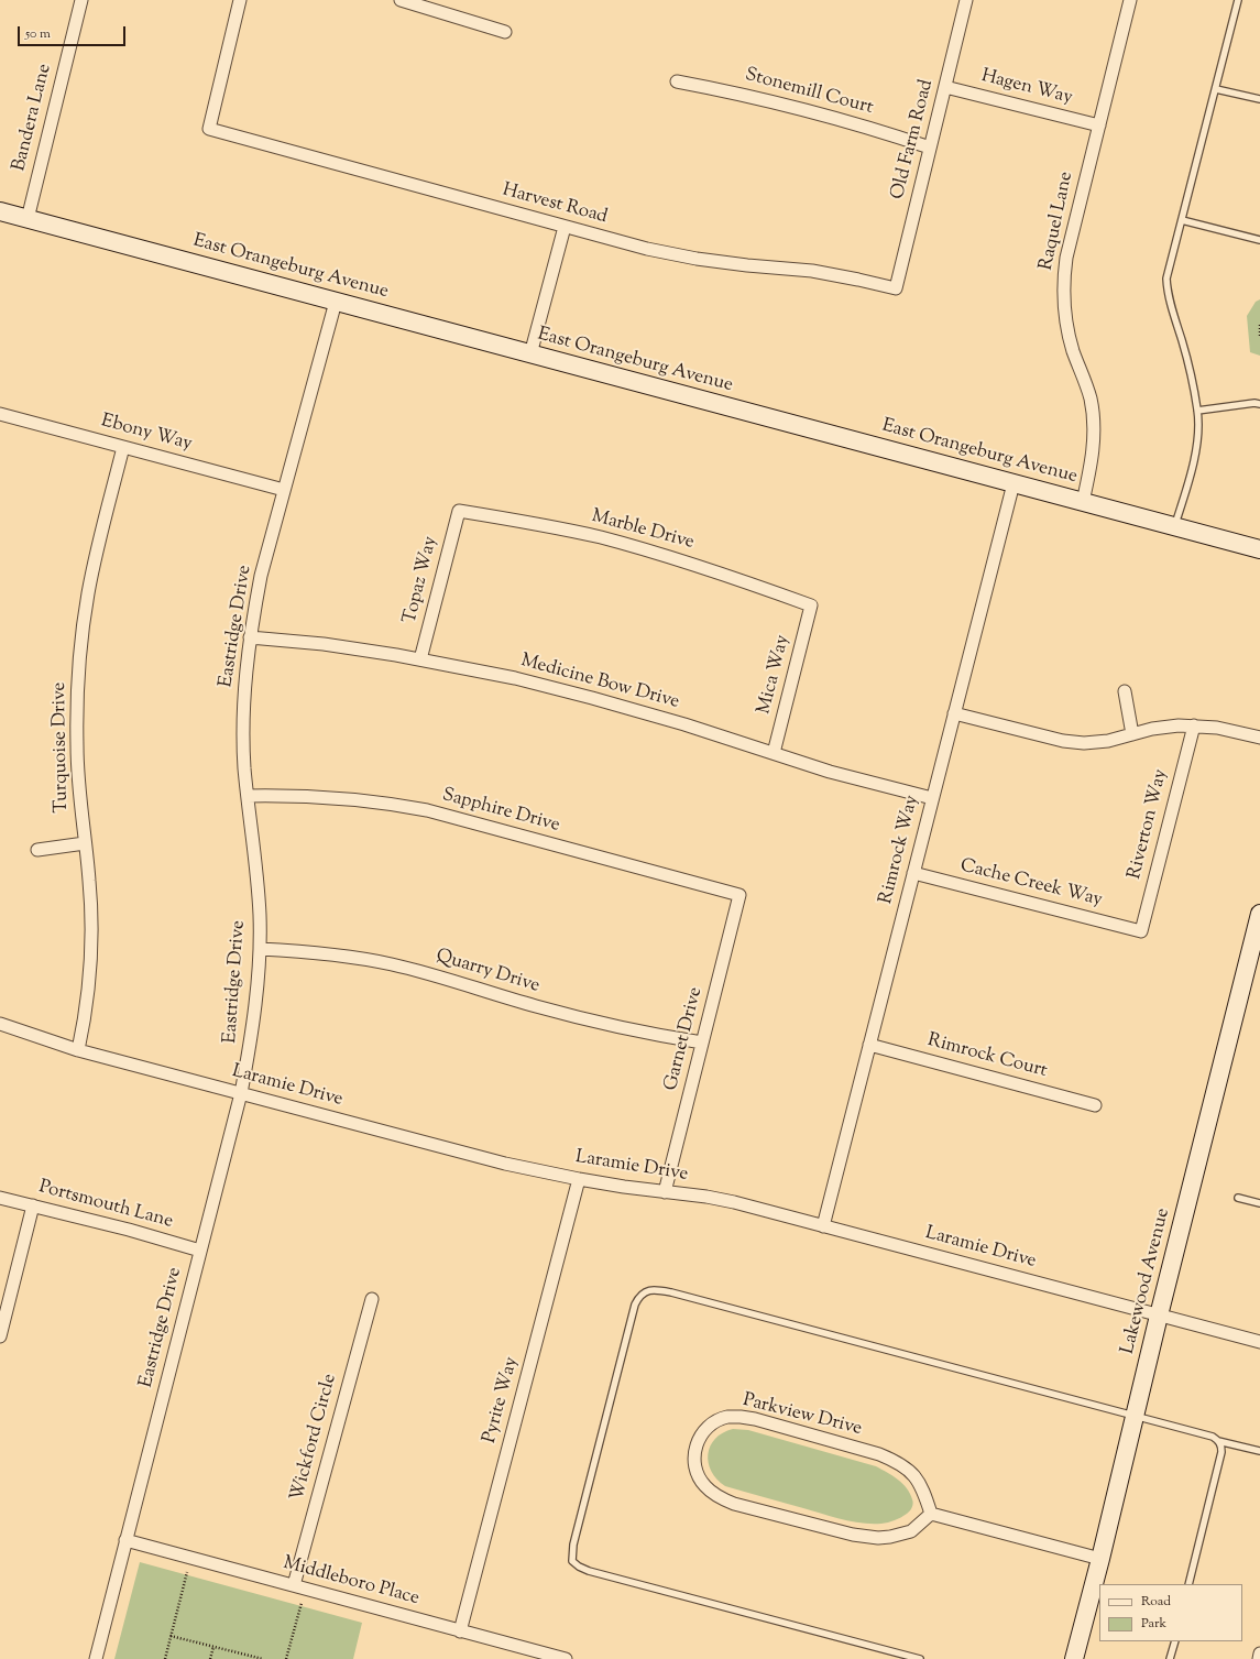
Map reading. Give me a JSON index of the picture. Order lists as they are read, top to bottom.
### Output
{
  "streets": {
    "street": [
      "Hagen Way",
      "Stonemill Court",
      "Bandera Lane",
      "Old Farm Road",
      "Harvest Road",
      "Raquel Lane",
      "East Orangeburg Avenue",
      "Ebony Way",
      "Marble Drive",
      "Topaz Way",
      "Eastridge Drive",
      "Mica Way",
      "Medicine Bow Drive",
      "Turquoise Drive",
      "Sapphire Drive",
      "Riverton Way",
      "Rimrock Way",
      "Cache Creek Way",
      "Quarry Drive",
      "Garnet Drive",
      "Rimrock Court",
      "Laramie Drive",
      "Portsmouth Lane",
      "Lakewood Avenue",
      "Pyrite Way",
      "Parkview Drive",
      "Wickford Circle",
      "Middleboro Place"
    ]
  },
  "crossings": [
    ["Hagen Way", "Old Farm Road"],
    ["Hagen Way", "Raquel Lane"],
    ["Stonemill Court", "Old Farm Road"],
    ["Bandera Lane", "East Orangeburg Avenue"],
    ["Old Farm Road", "Harvest Road"],
    ["Raquel Lane", "East Orangeburg Avenue"],
    ["East Orangeburg Avenue", "Eastridge Drive"],
    ["East Orangeburg Avenue", "Rimrock Way"],
    ["Ebony Way", "Eastridge Drive"],
    ["Ebony Way", "Turquoise Drive"],
    ["Marble Drive", "Topaz Way"],
    ["Marble Drive", "Mica Way"],
    ["Topaz Way", "Medicine Bow Drive"],
    ["Eastridge Drive", "Medicine Bow Drive"],
    ["Eastridge Drive", "Sapphire Drive"],
    ["Eastridge Drive", "Quarry Drive"],
    ["Eastridge Drive", "Laramie Drive"],
    ["Eastridge Drive", "Portsmouth Lane"],
    ["Eastridge Drive", "Middleboro Place"],
    ["Mica Way", "Medicine Bow Drive"],
    ["Medicine Bow Drive", "Rimrock Way"],
    ["Turquoise Drive", "Laramie Drive"],
    ["Sapphire Drive", "Garnet Drive"],
    ["Riverton Way", "Cache Creek Way"],
    ["Rimrock Way", "Cache Creek Way"],
    ["Rimrock Way", "Rimrock Court"],
    ["Rimrock Way", "Laramie Drive"],
    ["Quarry Drive", "Garnet Drive"],
    ["Garnet Drive", "Laramie Drive"],
    ["Laramie Drive", "Lakewood Avenue"],
    ["Laramie Drive", "Pyrite Way"],
    ["Pyrite Way", "Middleboro Place"],
    ["Wickford Circle", "Middleboro Place"]
  ],
  "legend": ["Road", "Park"],
  "scale_bar": "50 m"
}
